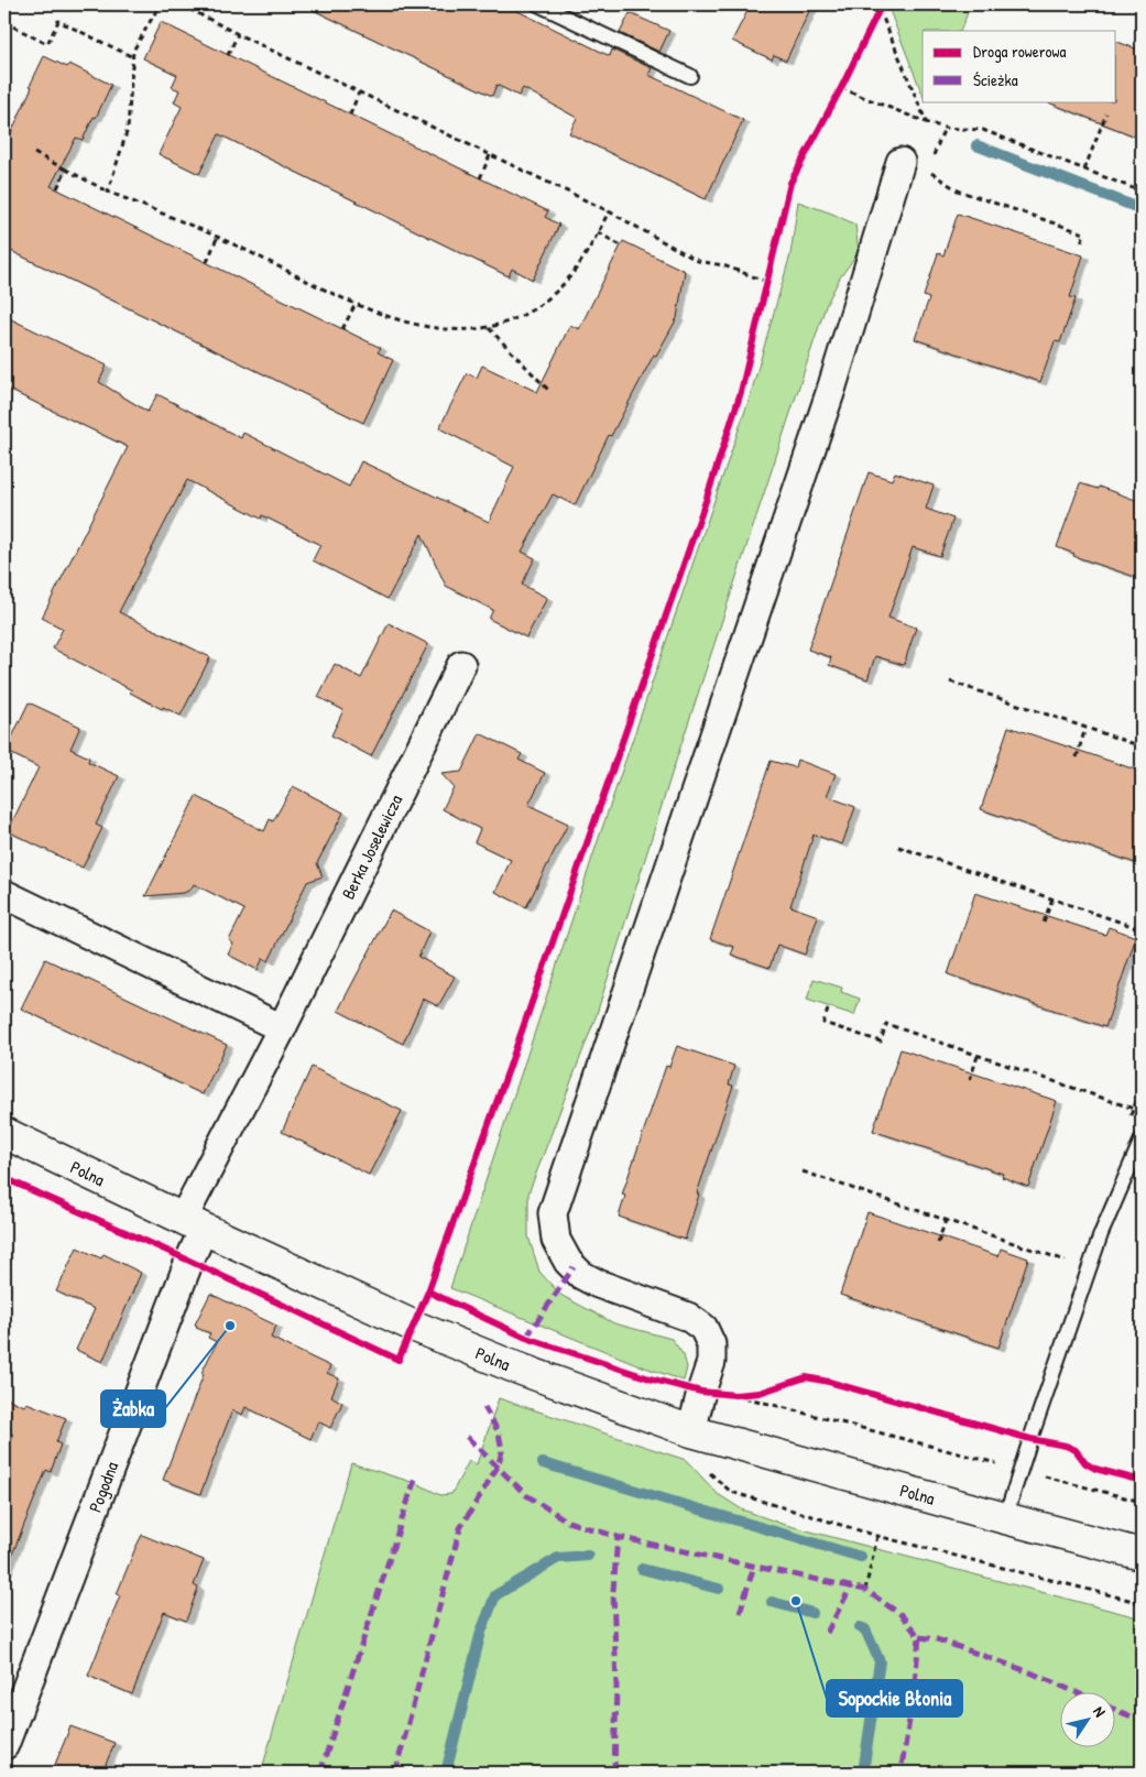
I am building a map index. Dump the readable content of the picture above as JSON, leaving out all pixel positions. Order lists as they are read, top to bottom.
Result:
{
  "streets": {
    "street": ["Berka Joselewicza", "Polna", "Pogodna"]
  },
  "crossings": [
    ["Berka Joselewicza", "Polna"],
    ["Berka Joselewicza", "Pogodna"],
    ["Polna", "Pogodna"]
  ],
  "places": ["Żabka", "Sopockie Błonia"],
  "legend": ["Droga rowerowa", "Ścieżka"],
  "north": "top right"
}
